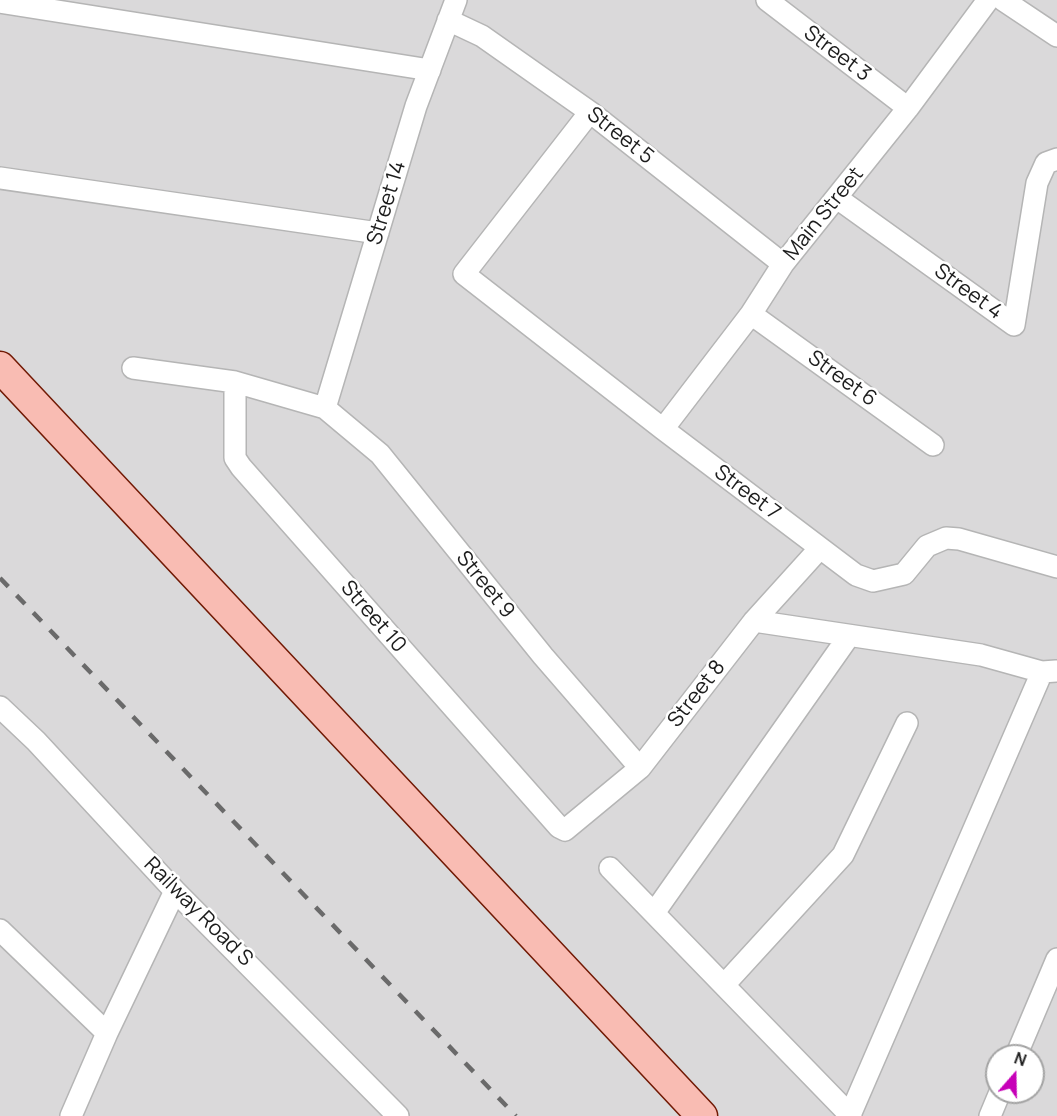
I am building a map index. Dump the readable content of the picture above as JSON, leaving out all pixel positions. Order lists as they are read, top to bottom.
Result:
{
  "streets": {
    "street": [
      "Street 3",
      "Street 5",
      "Street 14",
      "Main Street",
      "Street 4",
      "Street 6",
      "Street 7",
      "Street 9",
      "Street 10",
      "Street 8",
      "Railway Road S"
    ]
  },
  "crossings": [
    ["Street 3", "Main Street"],
    ["Street 5", "Street 14"],
    ["Street 5", "Main Street"],
    ["Street 5", "Street 7"],
    ["Street 14", "Street 9"],
    ["Main Street", "Street 4"],
    ["Main Street", "Street 6"],
    ["Main Street", "Street 7"],
    ["Street 7", "Street 8"],
    ["Street 9", "Street 8"],
    ["Street 10", "Street 8"]
  ],
  "north": "top"
}
